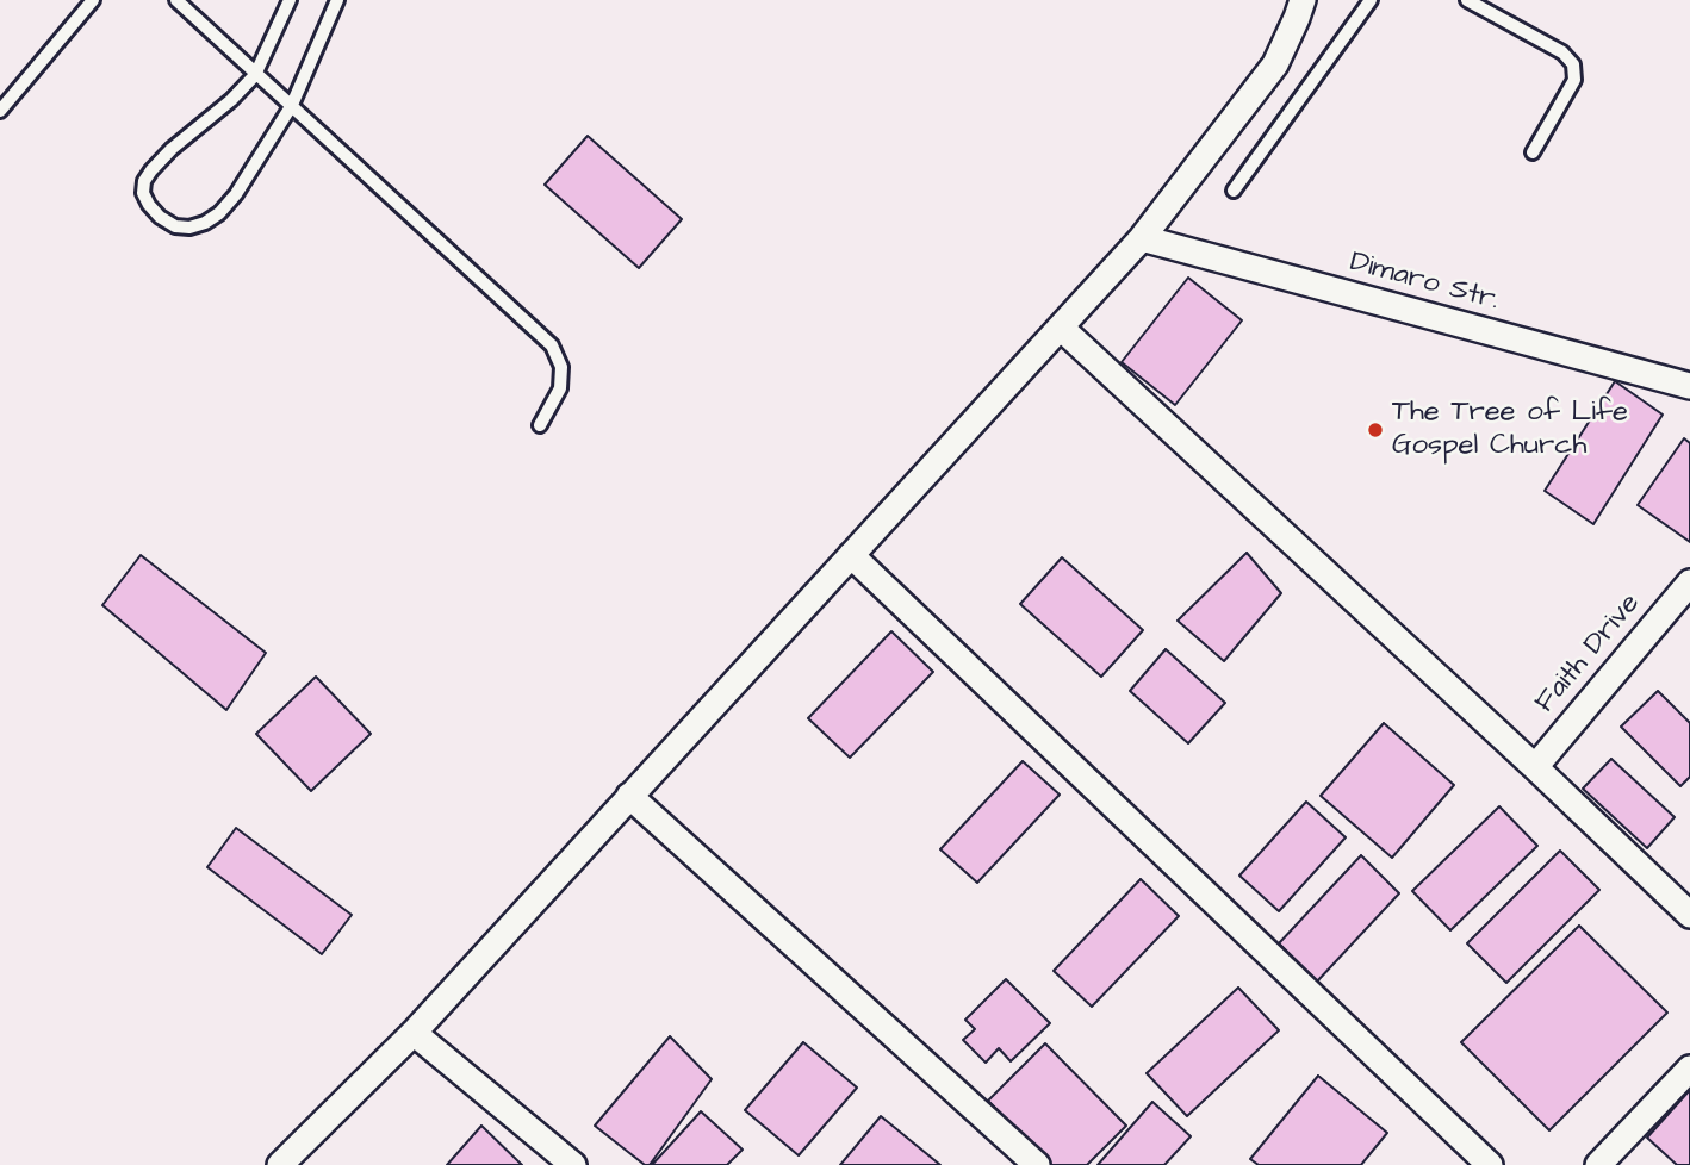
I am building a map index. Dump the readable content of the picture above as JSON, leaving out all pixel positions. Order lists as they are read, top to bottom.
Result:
{
  "streets": {
    "street": ["Dimaro Str.", "Faith Drive"]
  },
  "places": ["The Tree of Life Gospel Church"]
}
